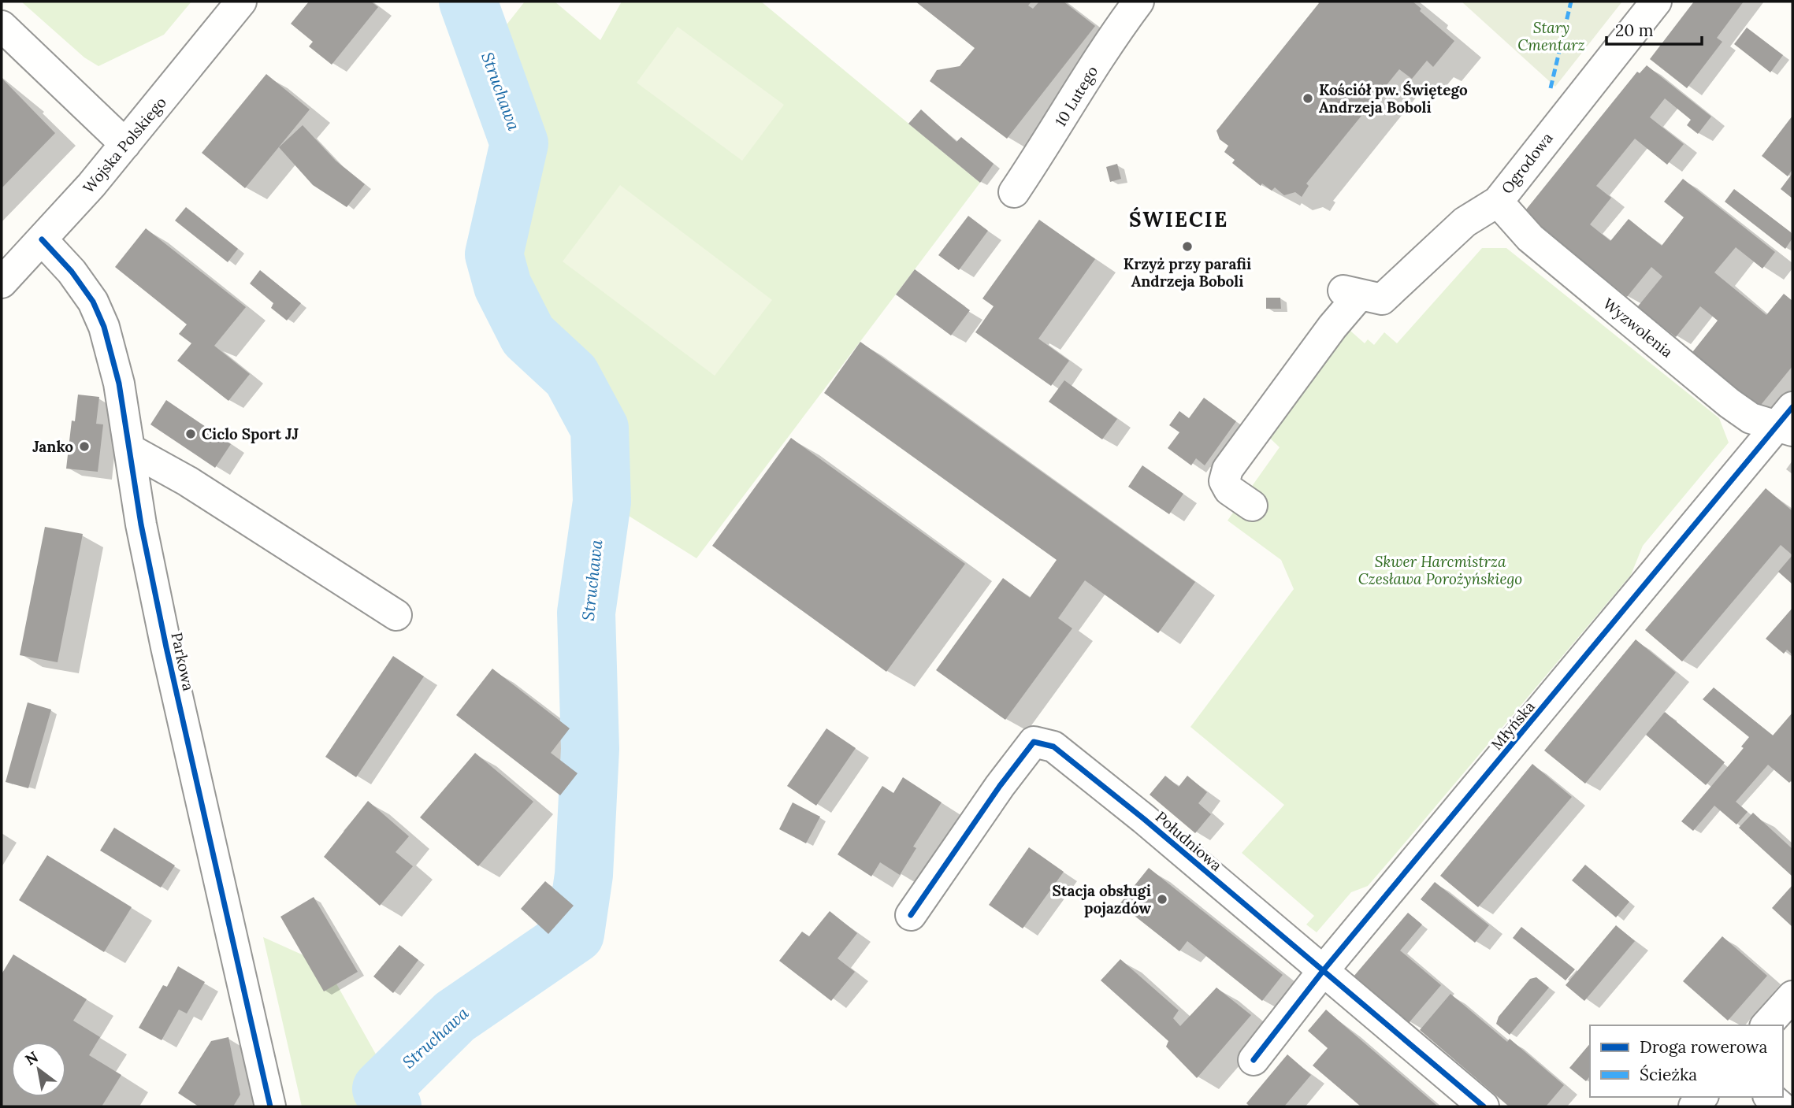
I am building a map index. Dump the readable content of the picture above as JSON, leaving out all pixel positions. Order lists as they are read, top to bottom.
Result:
{
  "streets": {
    "street": [
      "10 Lutego",
      "Wojska Polskiego",
      "Ogrodowa",
      "Wyzwolenia",
      "Parkowa",
      "Młyńska",
      "Południowa"
    ]
  },
  "crossings": [
    ["Wojska Polskiego", "Parkowa"],
    ["Ogrodowa", "Wyzwolenia"],
    ["Wyzwolenia", "Młyńska"],
    ["Młyńska", "Południowa"]
  ],
  "districts": ["ŚWIECIE"],
  "water": ["Struchawa"],
  "parks": ["Stary Cmentarz", "Skwer Harcmistrza Czesława Porożyńskiego"],
  "places": [
    "Kościół pw. Świętego Andrzeja Boboli",
    "Krzyż przy parafii Andrzeja Boboli",
    "Ciclo Sport JJ",
    "Janko",
    "Stacja obsługi pojazdów"
  ],
  "legend": ["Droga rowerowa", "Ścieżka"],
  "scale_bar": "20 m",
  "north": "top left"
}
